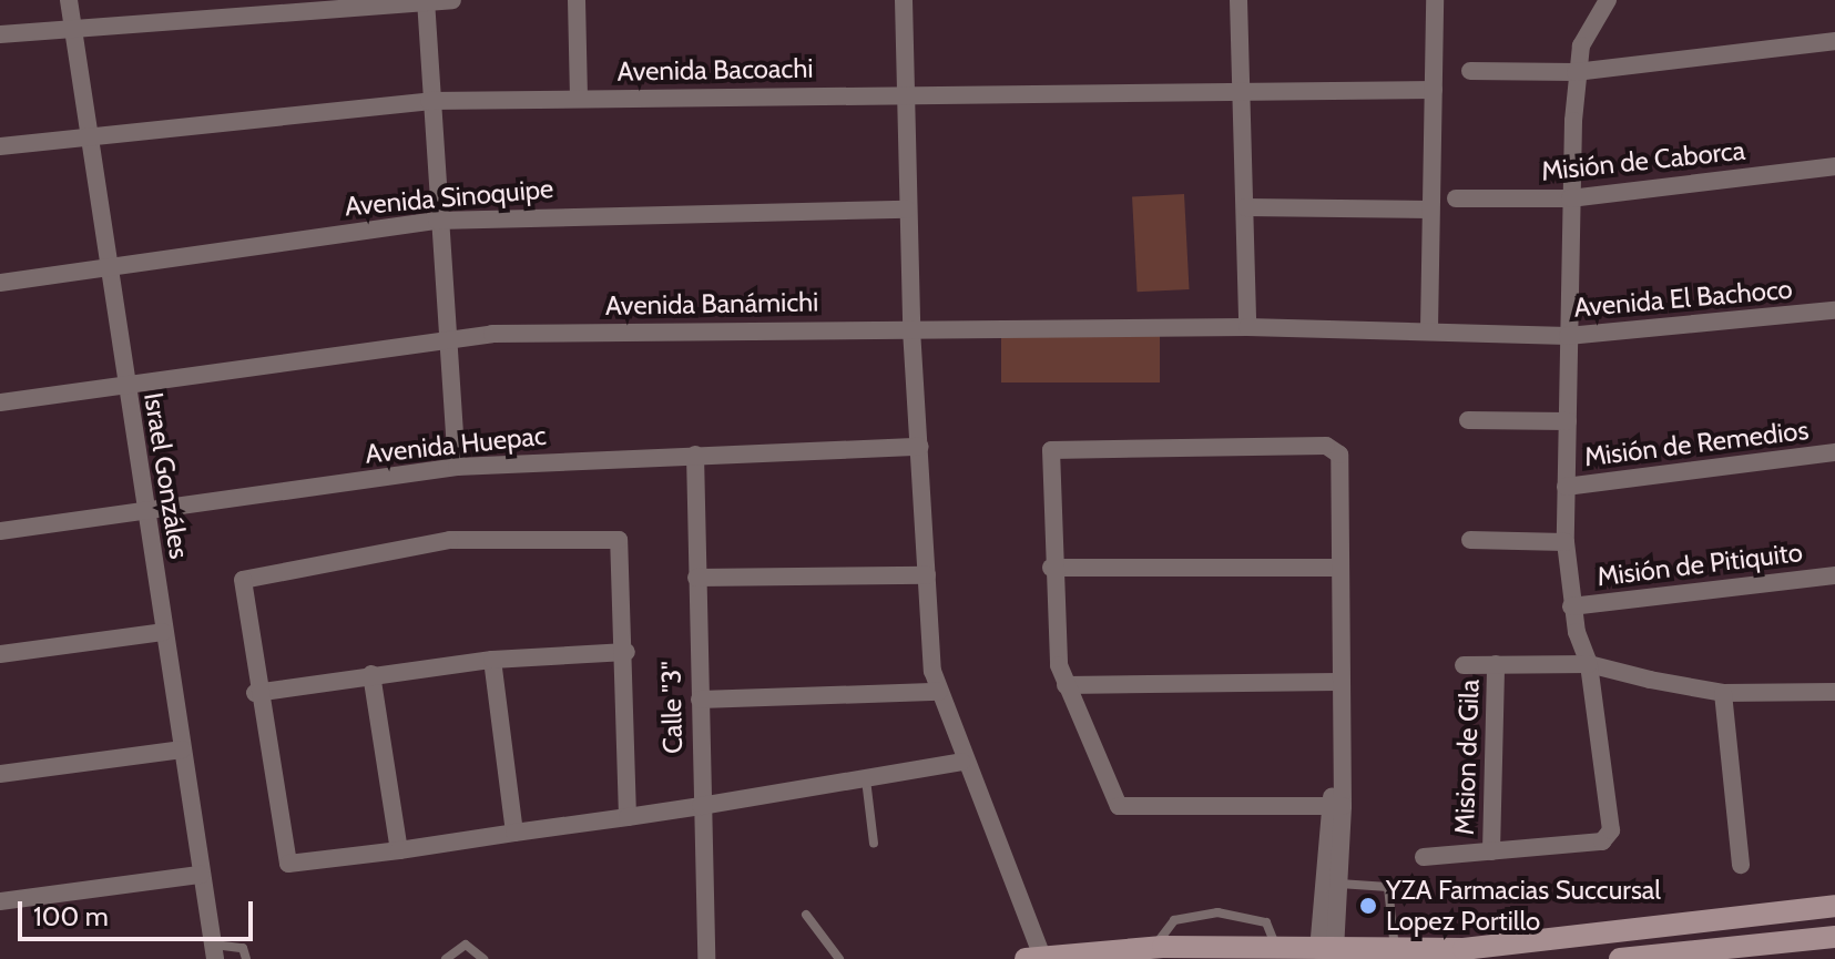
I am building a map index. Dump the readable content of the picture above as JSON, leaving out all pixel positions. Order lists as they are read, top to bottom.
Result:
{
  "streets": {
    "street": [
      "Avenida Bacoachi",
      "Misión de Caborca",
      "Avenida Sinoquipe",
      "Avenida El Bachoco",
      "Avenida Banámichi",
      "Misión de Remedios",
      "Avenida Huepac",
      "Israel Gonzáles",
      "Misión de Pitiquito",
      "Calle \"3\"",
      "Mision de Gila"
    ]
  },
  "crossings": [
    ["Avenida Bacoachi", "Israel Gonzáles"],
    ["Avenida Sinoquipe", "Israel Gonzáles"],
    ["Avenida El Bachoco", "Avenida Banámichi"],
    ["Avenida Banámichi", "Israel Gonzáles"],
    ["Avenida Huepac", "Israel Gonzáles"],
    ["Avenida Huepac", "Calle \"3\""]
  ],
  "places": ["YZA Farmacias Succursal Lopez Portillo"],
  "scale_bar": "100 m"
}
